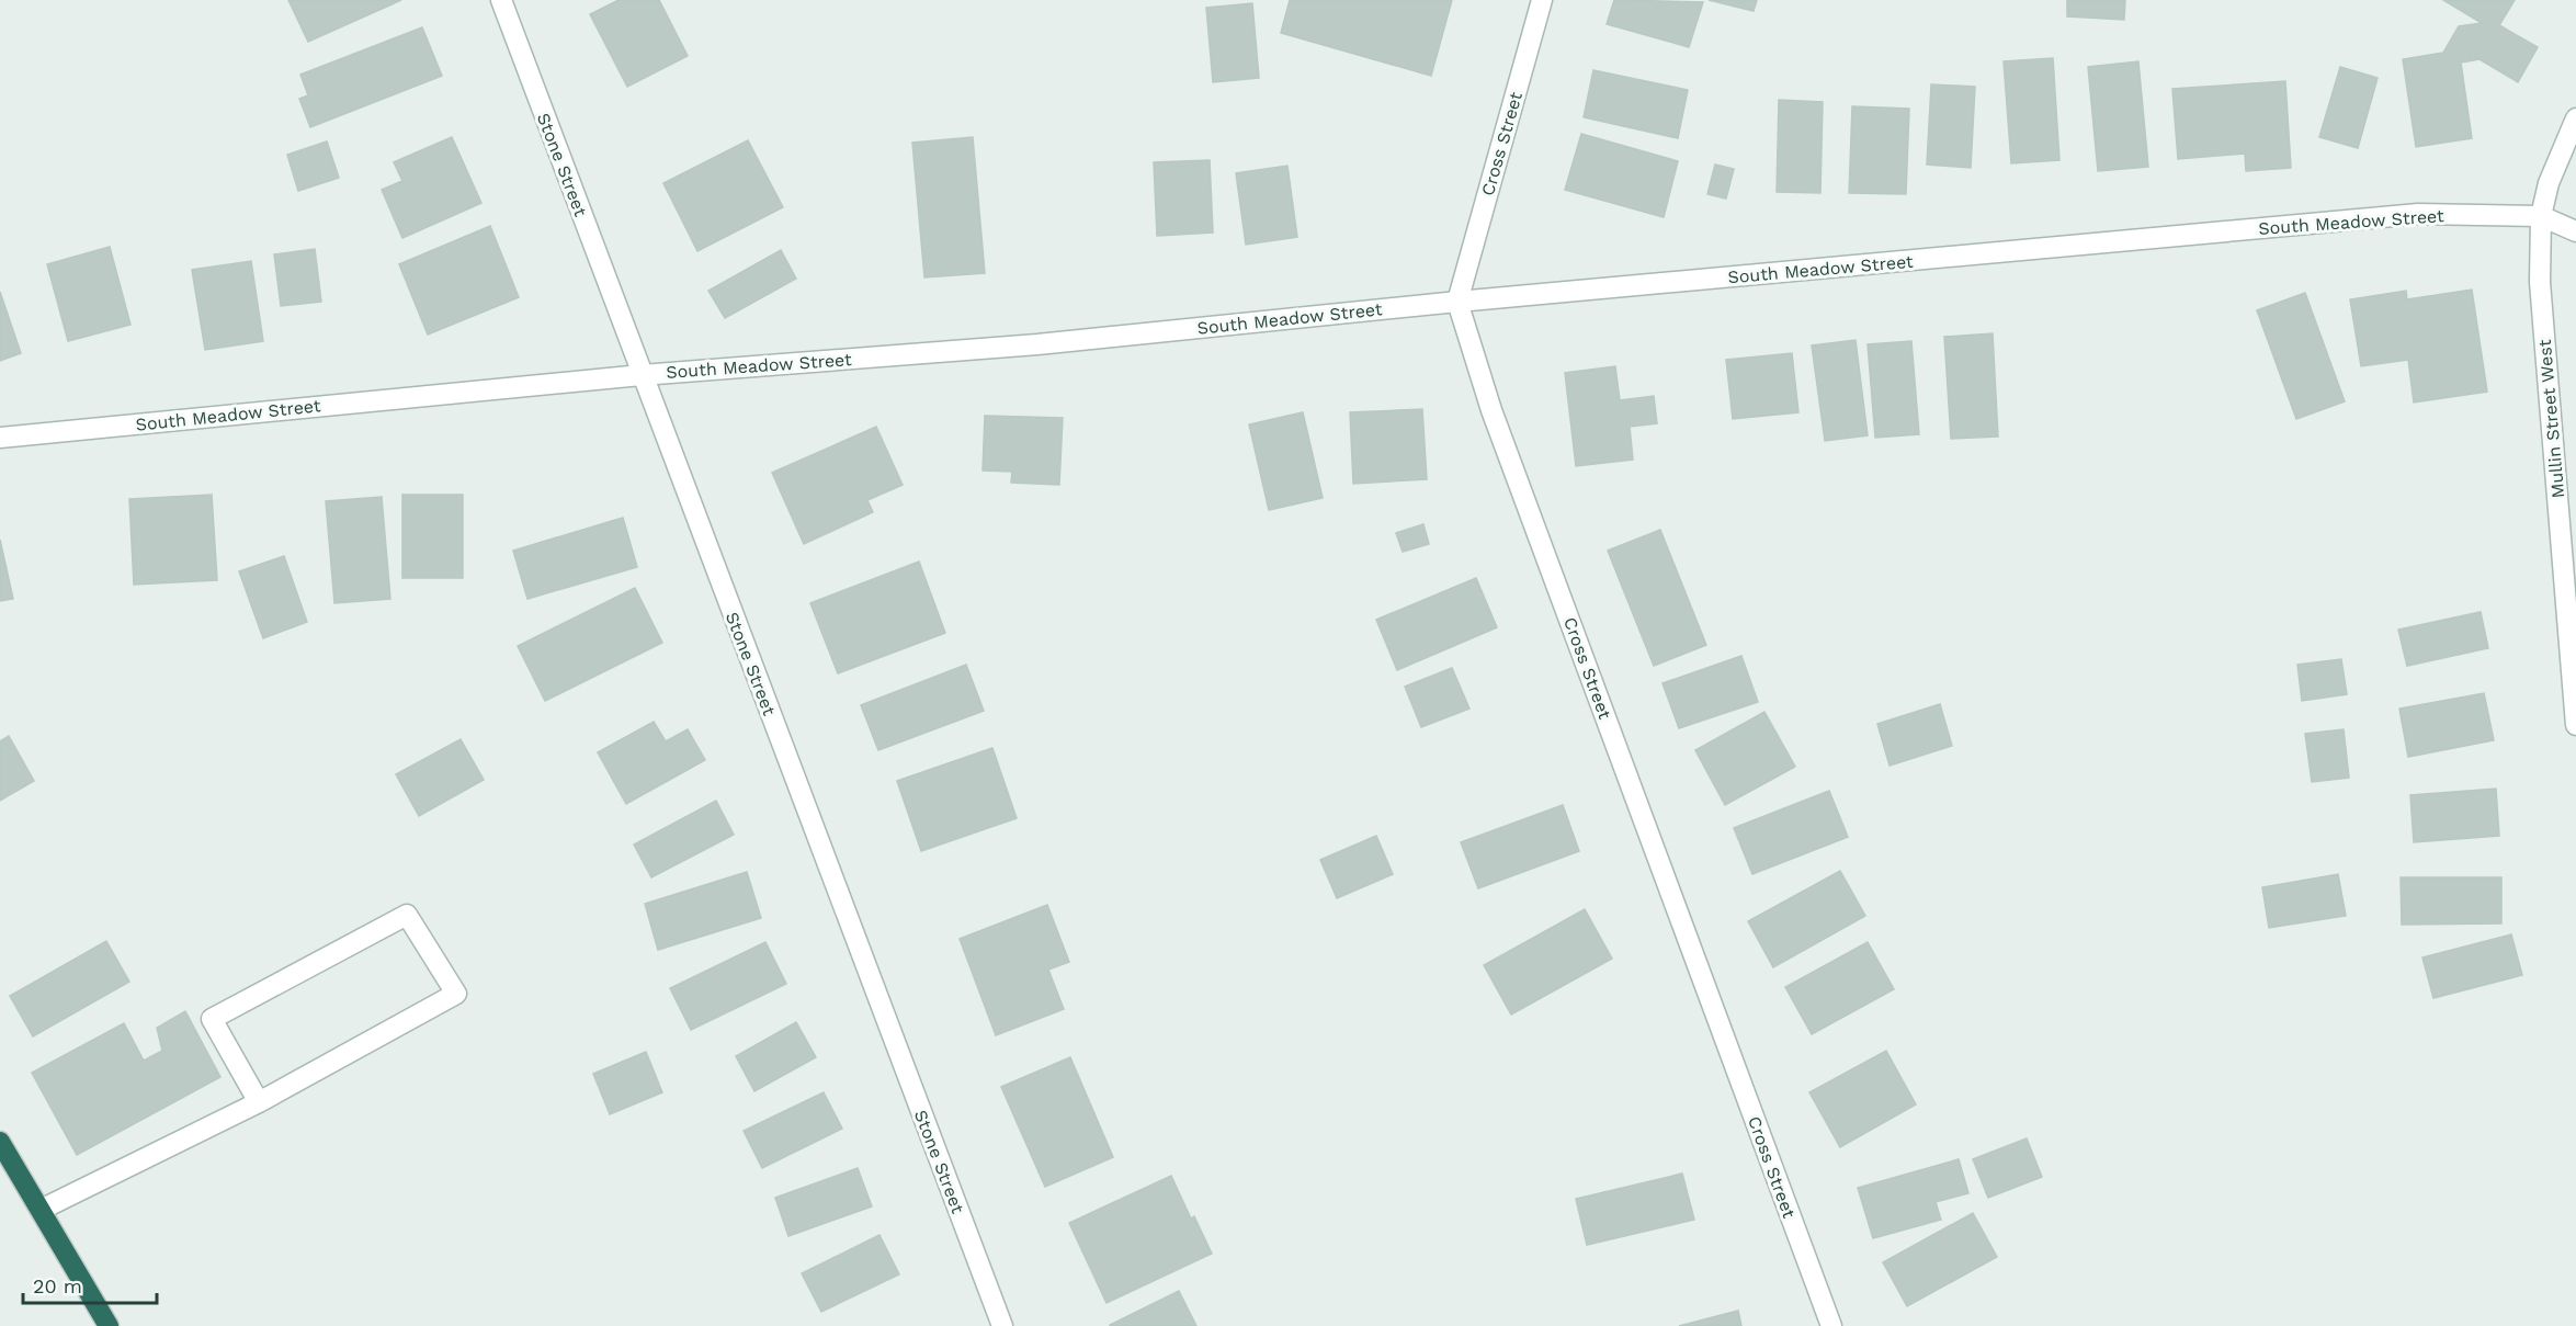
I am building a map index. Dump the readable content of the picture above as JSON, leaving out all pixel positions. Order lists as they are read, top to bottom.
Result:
{
  "streets": {
    "street": [
      "Cross Street",
      "Stone Street",
      "South Meadow Street",
      "Mullin Street West"
    ]
  },
  "crossings": [
    ["Cross Street", "South Meadow Street"],
    ["Stone Street", "South Meadow Street"],
    ["South Meadow Street", "Mullin Street West"]
  ],
  "scale_bar": "20 m"
}
